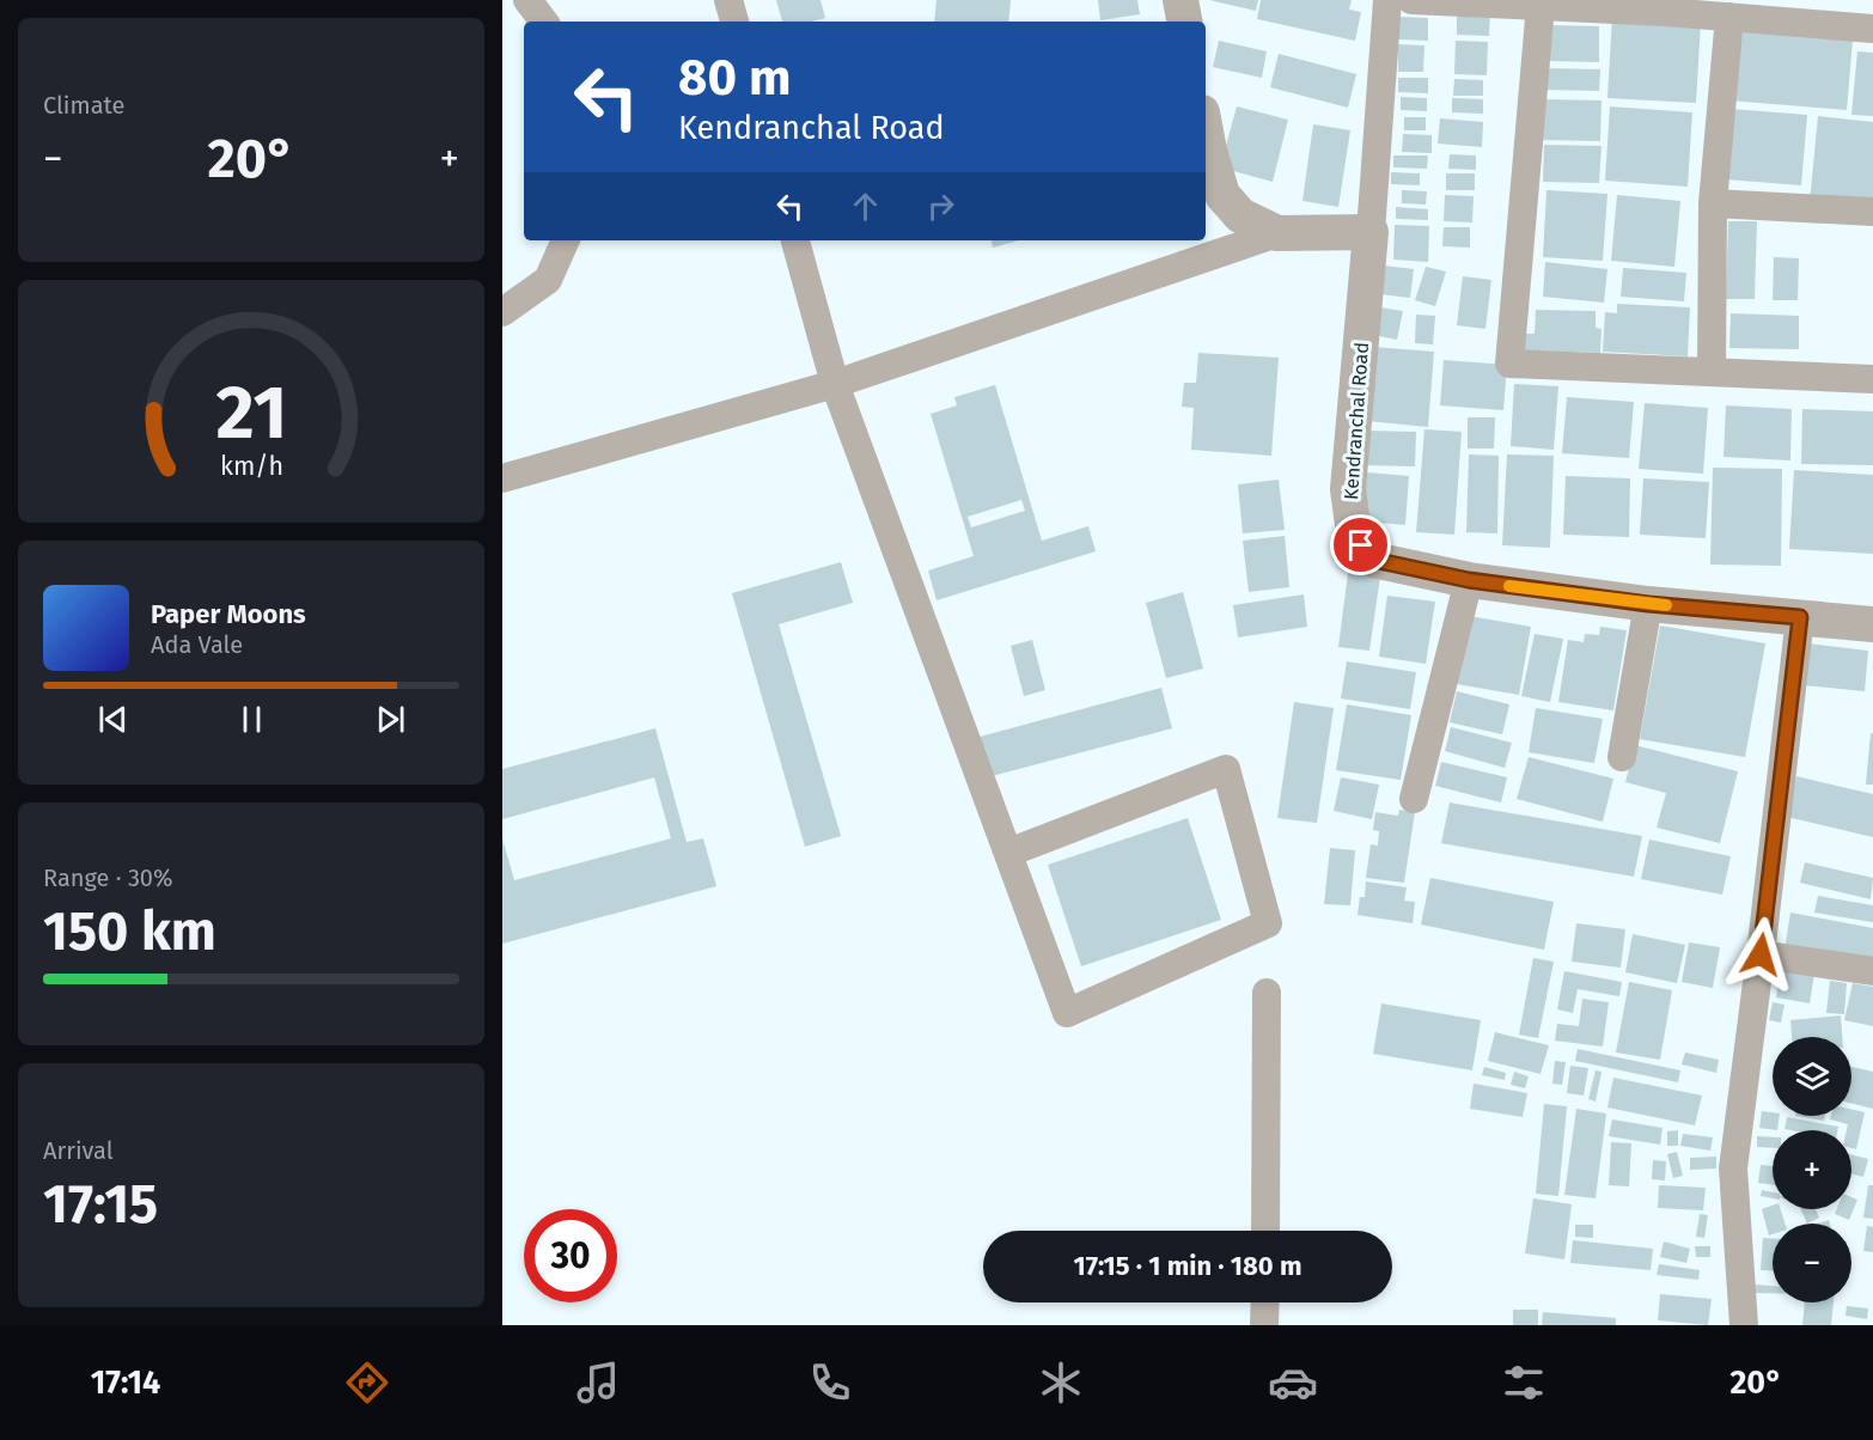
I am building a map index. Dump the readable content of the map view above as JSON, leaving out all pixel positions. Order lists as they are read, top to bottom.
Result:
{
  "streets": {
    "street": ["Kendranchal Road"]
  },
  "page": {
    "tile": [
      "Climate",
      ["Range · 30%", "150 km"],
      ["Arrival", "17:15"]
    ],
    "turn": ["80 m", "Kendranchal Road"],
    "heat": ["−", "20°", "+"],
    "song": ["Paper Moons", "Ada Vale"],
    "map_buttons": ["+", "−"],
    "limit": "30",
    "trip": "17:15 · 1 min · 180 m",
    "tabs": ["17:14", "20°"],
    "gauge": ["21", "km/h"]
  }
}
